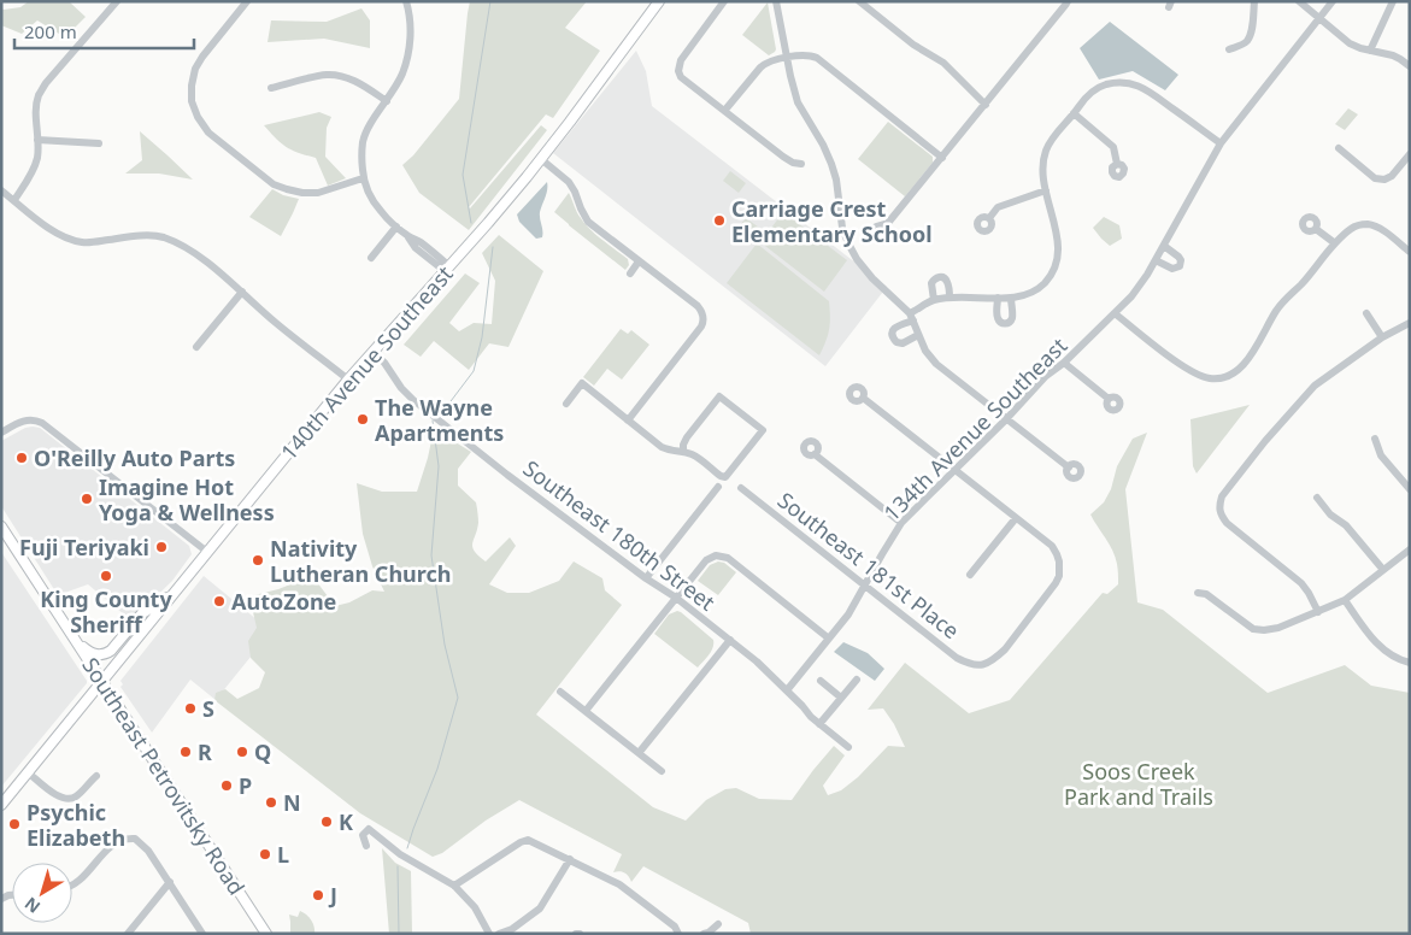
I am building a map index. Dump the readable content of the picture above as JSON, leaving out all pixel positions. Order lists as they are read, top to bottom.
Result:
{
  "streets": {
    "main road": ["140th Avenue Southeast", "Southeast Petrovitsky Road"],
    "street": ["134th Avenue Southeast", "Southeast 180th Street", "Southeast 181st Place"]
  },
  "crossings": [
    ["140th Avenue Southeast", "Southeast 180th Street"],
    ["140th Avenue Southeast", "Southeast Petrovitsky Road"],
    ["134th Avenue Southeast", "Southeast 180th Street"],
    ["134th Avenue Southeast", "Southeast 181st Place"]
  ],
  "parks": ["Soos Creek Park and Trails"],
  "places": [
    "Carriage Crest Elementary School",
    "The Wayne Apartments",
    "O'Reilly Auto Parts",
    "Imagine Hot Yoga & Wellness",
    "Fuji Teriyaki",
    "Nativity Lutheran Church",
    "King County Sheriff",
    "AutoZone",
    "S",
    "R",
    "Q",
    "P",
    "N",
    "K",
    "Psychic Elizabeth",
    "L",
    "J"
  ],
  "scale_bar": "200 m",
  "north": "bottom left"
}
